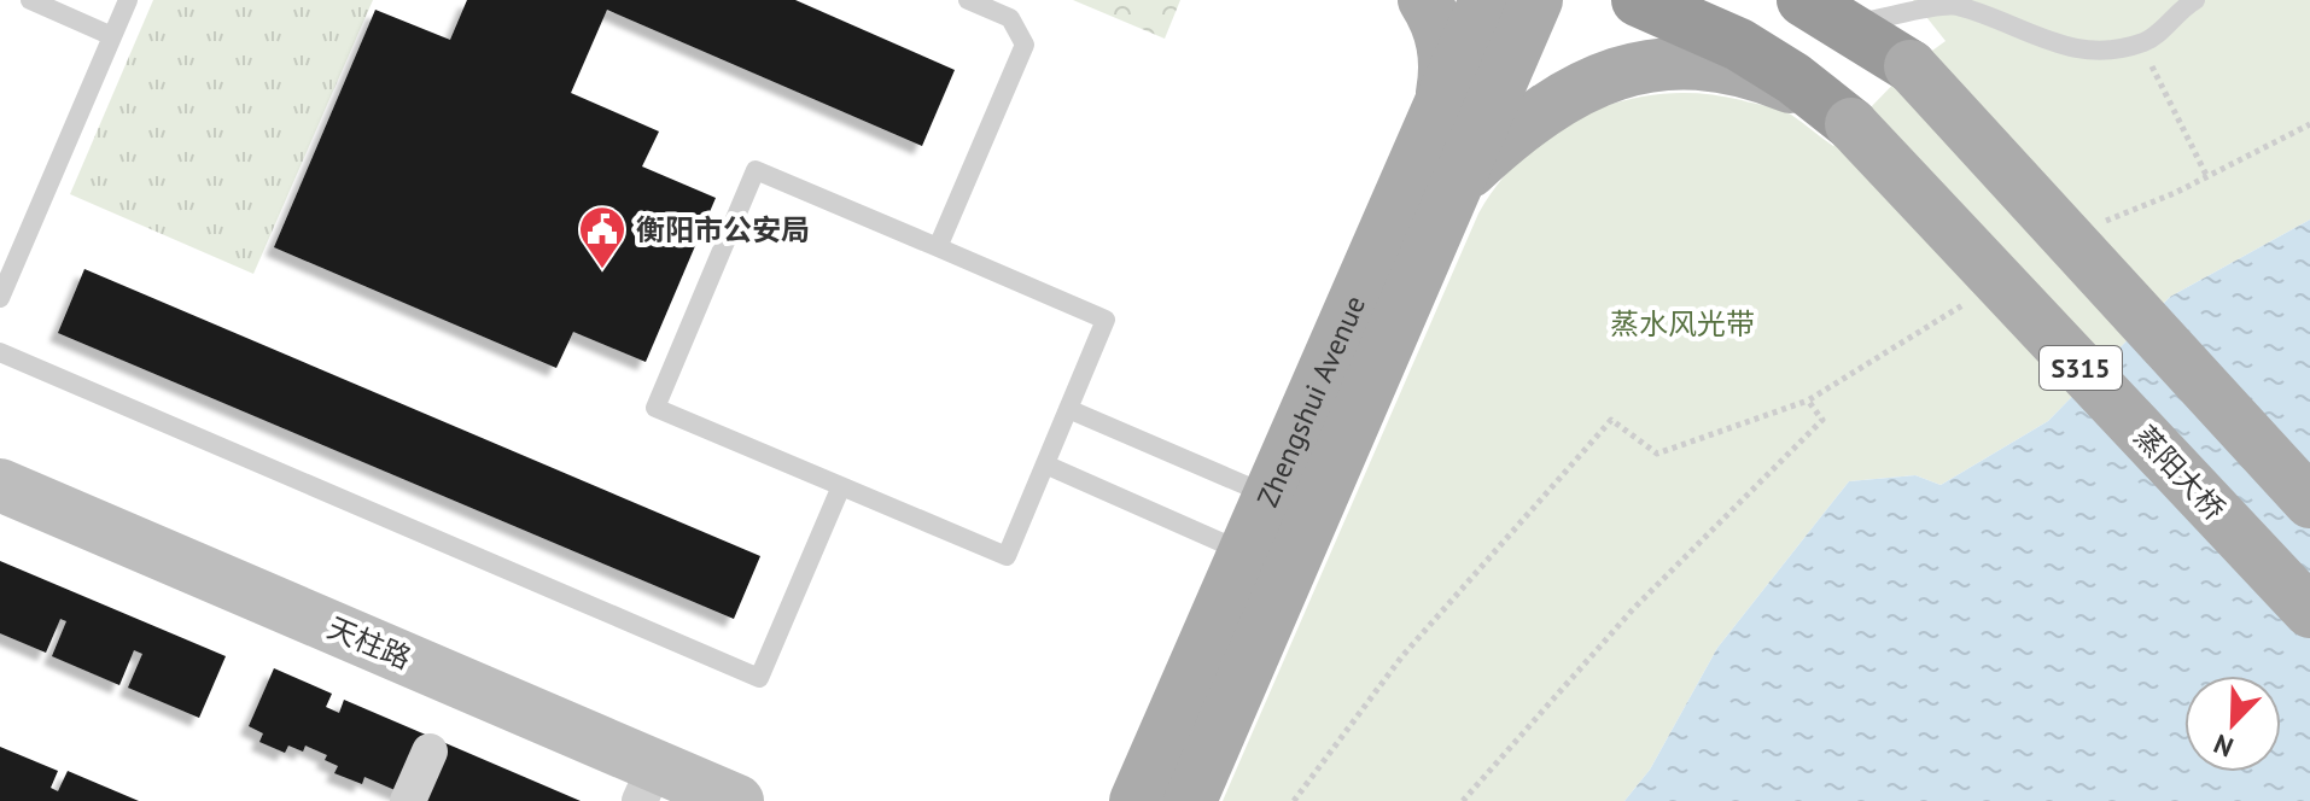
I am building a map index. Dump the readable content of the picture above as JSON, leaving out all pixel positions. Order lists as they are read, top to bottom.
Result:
{
  "streets": {
    "main road": ["S315", "Zhengshui Avenue", "蒸阳大桥"],
    "street": ["天柱路"]
  },
  "crossings": [
    ["Zhengshui Avenue", "蒸阳大桥"]
  ],
  "parks": ["蒸水风光带"],
  "places": {
    "public building": ["衡阳市公安局"]
  },
  "north": "bottom left"
}
